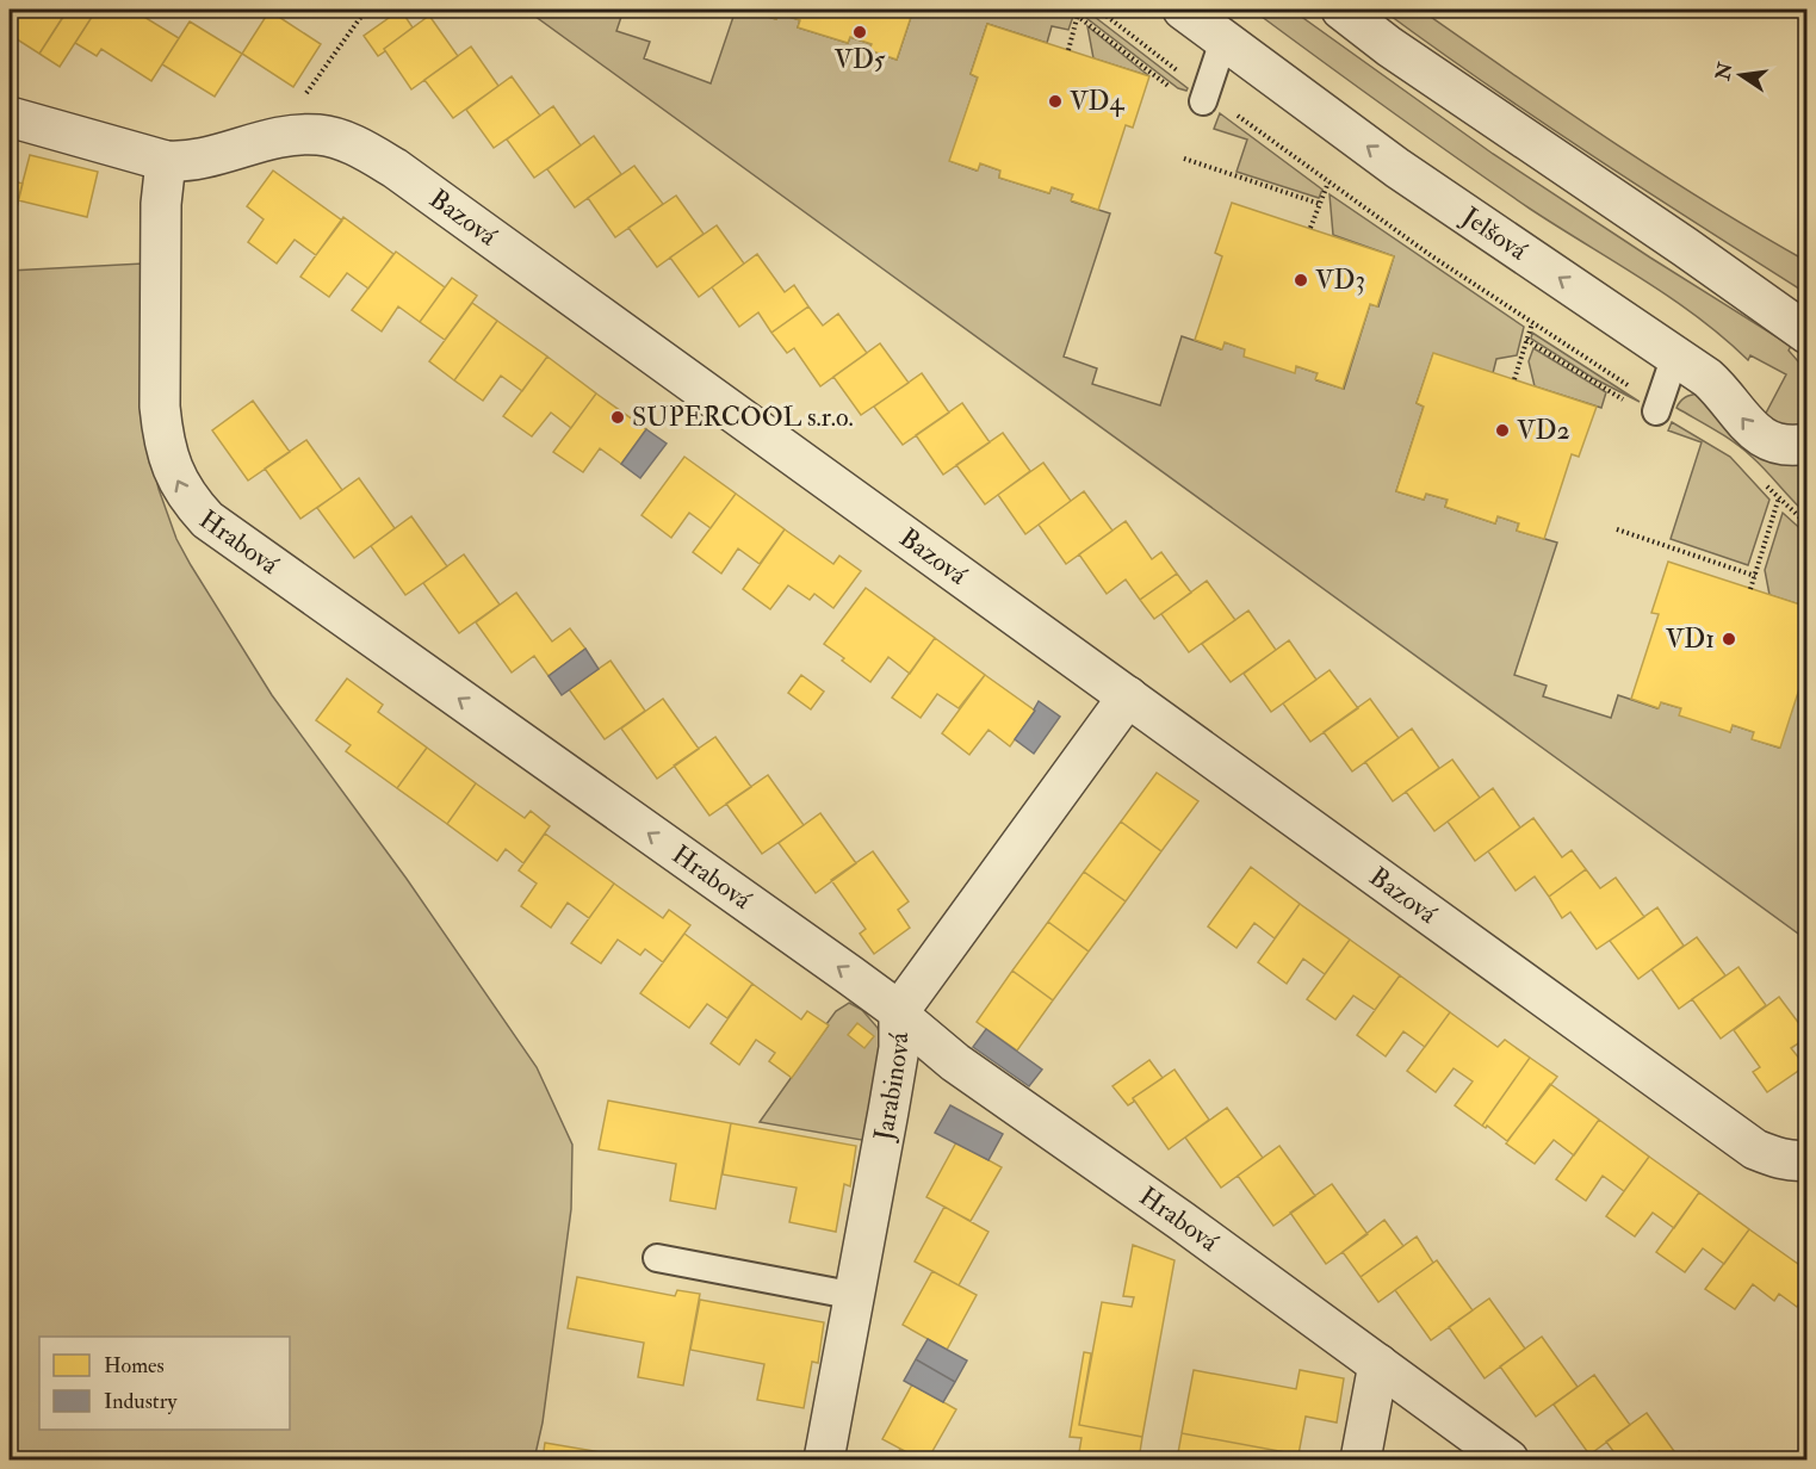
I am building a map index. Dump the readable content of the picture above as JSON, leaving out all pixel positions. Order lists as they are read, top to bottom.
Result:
{
  "streets": {
    "street": [
      "Bazová",
      "Jelšová",
      "Hrabová",
      "Jarabinová"
    ]
  },
  "crossings": [
    ["Bazová", "Hrabová"],
    ["Bazová", "Jarabinová"],
    ["Hrabová", "Jarabinová"]
  ],
  "one_way": ["Hrabová"],
  "places": [
    "VD5",
    "VD4",
    "VD3",
    "SUPERCOOL s.r.o.",
    "VD2",
    "VD1"
  ],
  "legend": ["Homes", "Industry"],
  "north": "left"
}
